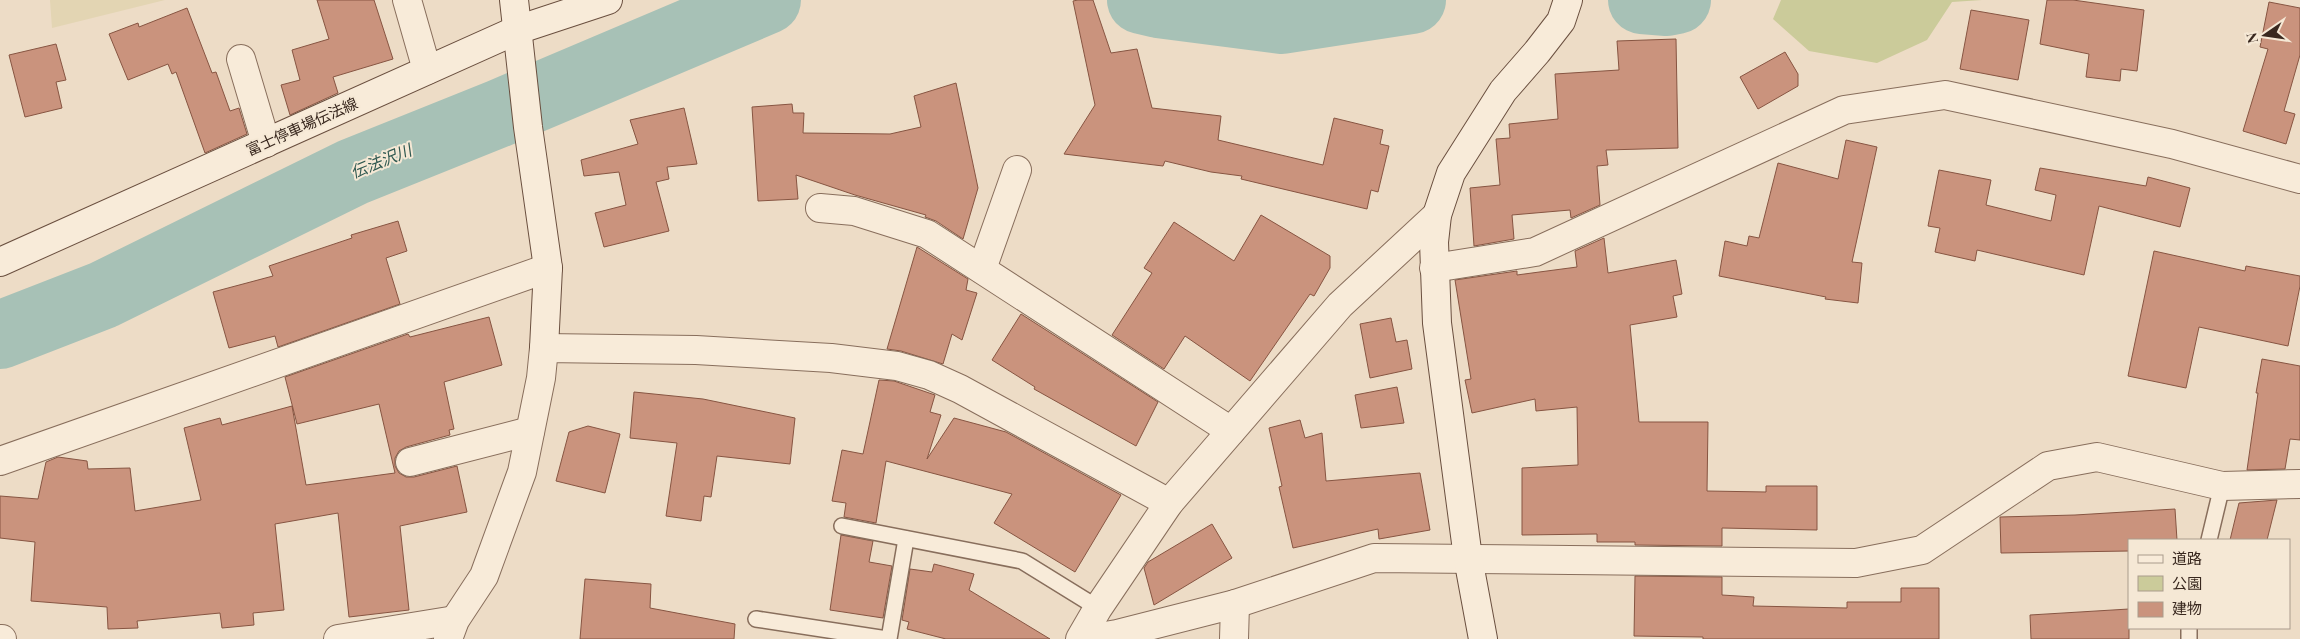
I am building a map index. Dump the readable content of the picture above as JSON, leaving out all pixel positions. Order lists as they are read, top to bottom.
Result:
{
  "streets": {
    "street": ["富士停車場伝法線"]
  },
  "water": ["伝法沢川"],
  "legend": ["道路", "公園", "建物"],
  "north": "left"
}
